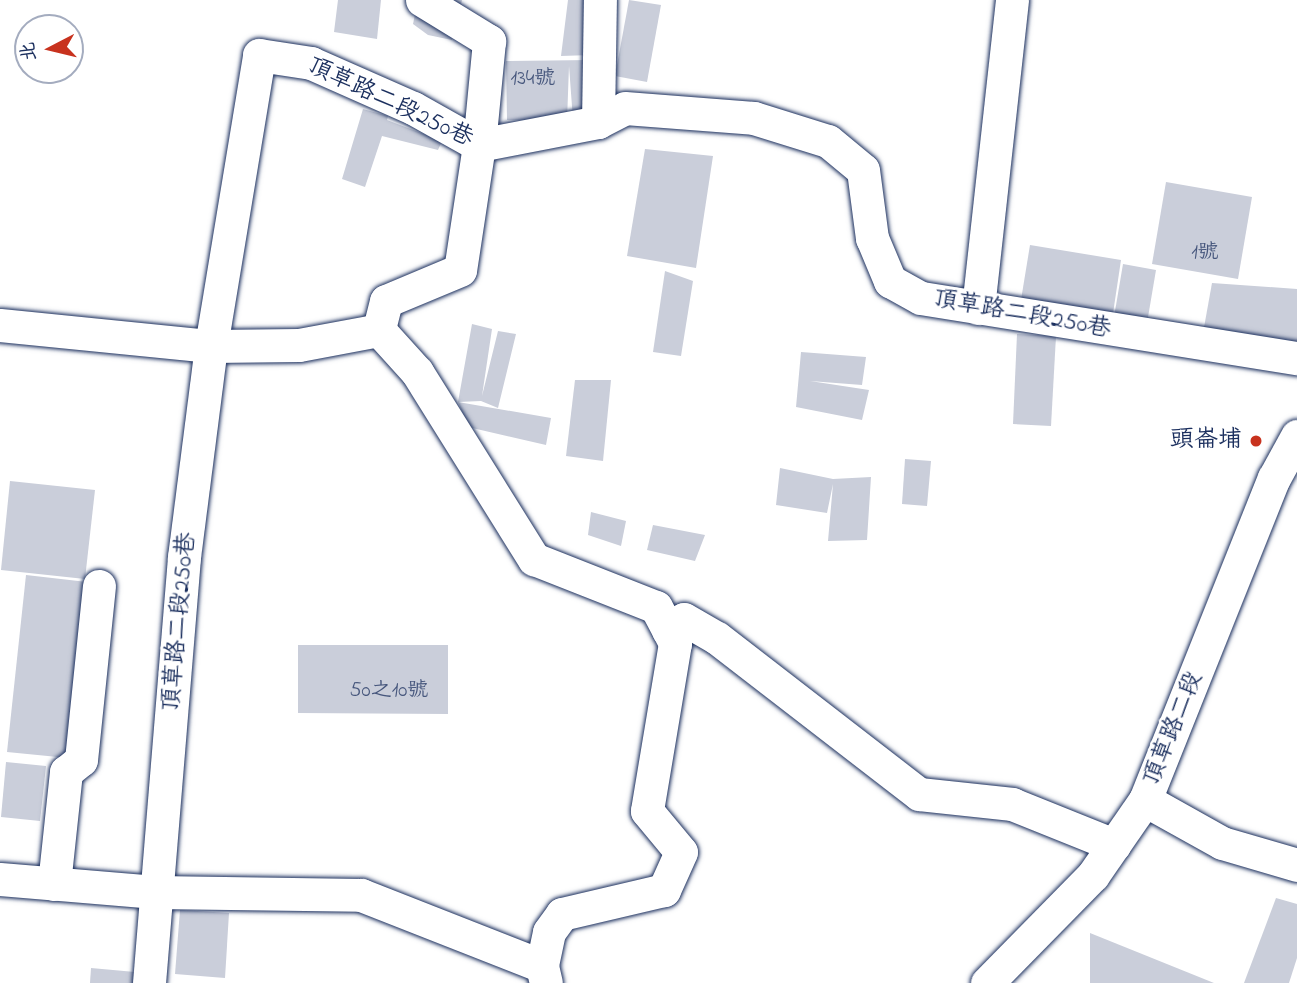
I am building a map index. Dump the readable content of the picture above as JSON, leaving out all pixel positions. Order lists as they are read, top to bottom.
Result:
{
  "streets": {
    "street": ["頂草路二段250巷", "頂草路二段"]
  },
  "places": ["頭崙埔"],
  "house_numbers": ["134號", "1號", "50之10號"],
  "north": "left"
}
